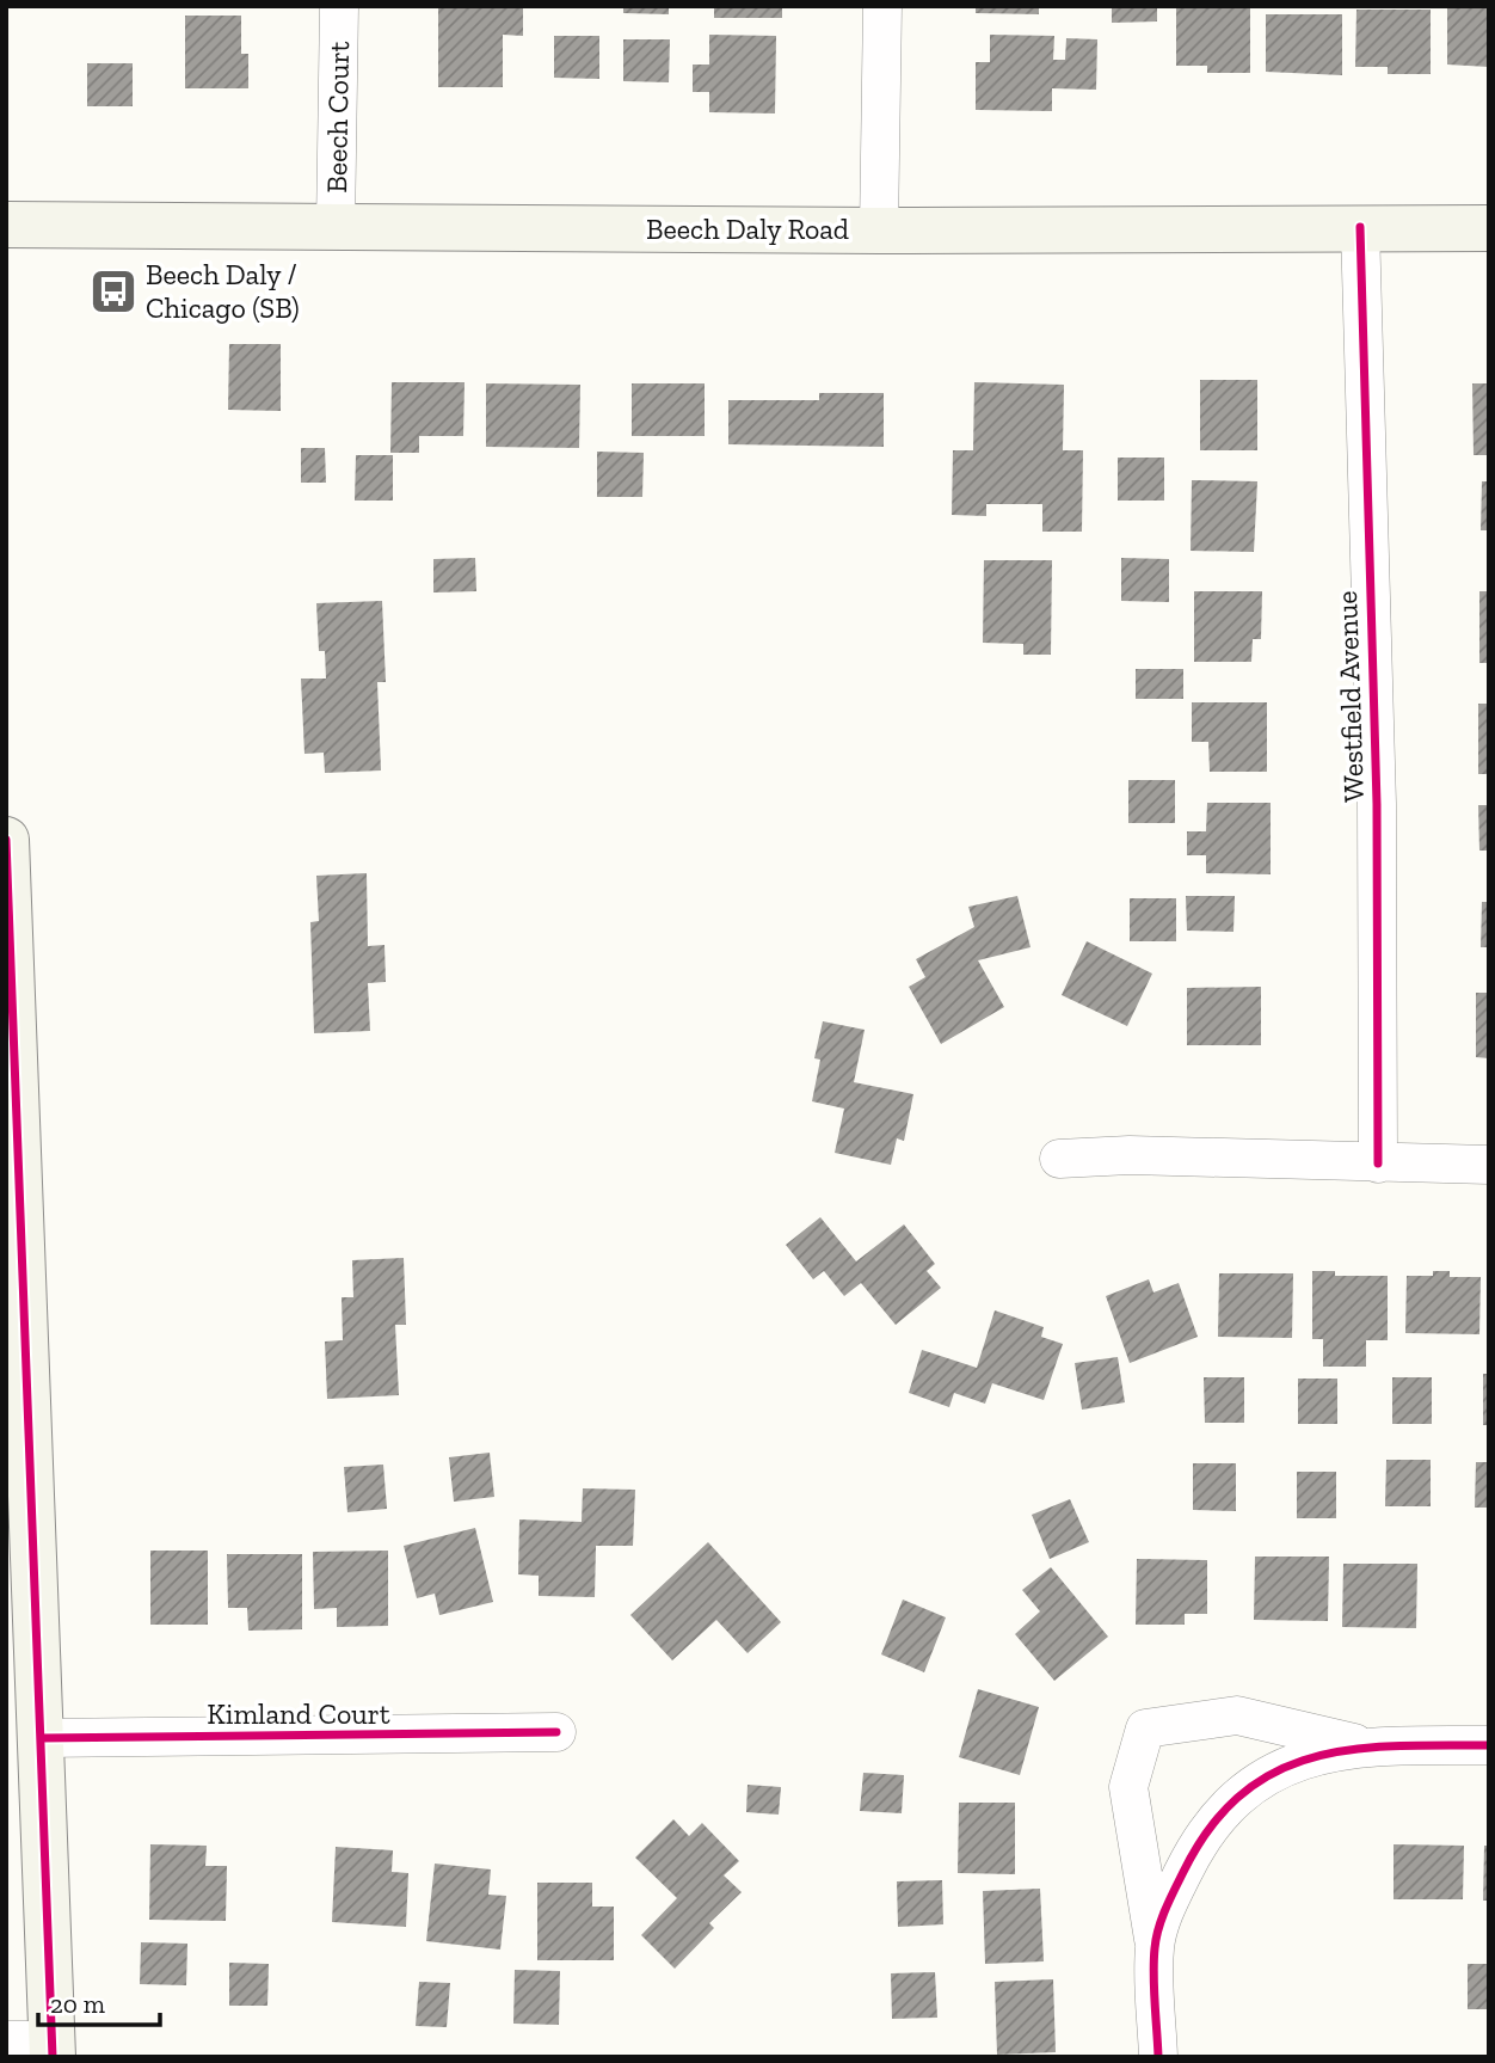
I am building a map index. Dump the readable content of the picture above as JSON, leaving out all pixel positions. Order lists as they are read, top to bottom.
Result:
{
  "streets": {
    "main road": ["Beech Daly Road"],
    "street": ["Beech Court", "Westfield Avenue", "Kimland Court"]
  },
  "crossings": [
    ["Beech Court", "Beech Daly Road"],
    ["Beech Daly Road", "Westfield Avenue"]
  ],
  "places": {
    "bus stop": ["Beech Daly / Chicago (SB)"]
  },
  "scale_bar": "20 m"
}
